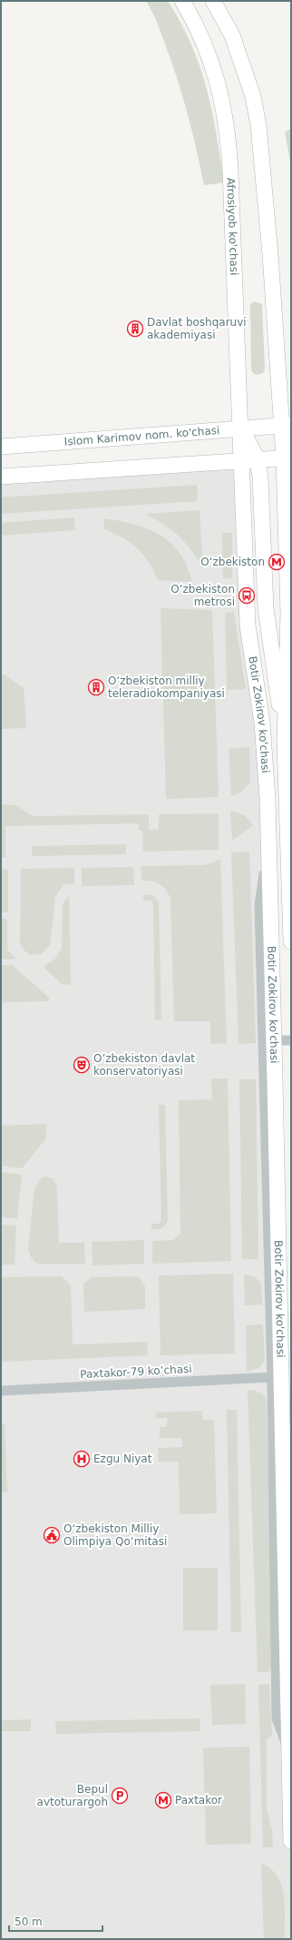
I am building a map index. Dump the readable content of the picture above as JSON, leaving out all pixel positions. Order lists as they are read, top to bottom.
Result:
{
  "streets": {
    "main road": ["Afrosiyob ko'chasi", "Islom Karimov nom. ko'chasi", "Botir Zokirov ko'chasi"],
    "street": ["Paxtakor-79 ko‘chasi"]
  },
  "crossings": [
    ["Afrosiyob ko'chasi", "Islom Karimov nom. ko'chasi"],
    ["Afrosiyob ko'chasi", "Botir Zokirov ko'chasi"]
  ],
  "places": {
    "building": ["Davlat boshqaruvi akademiyasi", "Oʻzbekiston milliy teleradiokompaniyasi"],
    "metro station": ["Oʻzbekiston", "Paxtakor"],
    "bus stop": ["Oʻzbekiston metrosi"],
    "theatre": ["O’zbekiston davlat konservatoriyasi"],
    "hospital": ["Ezgu Niyat"],
    "public building": ["O‘zbekiston Milliy Olimpiya Qo‘mitasi"],
    "parking": ["Bepul avtoturargoh"]
  },
  "scale_bar": "50 m"
}
